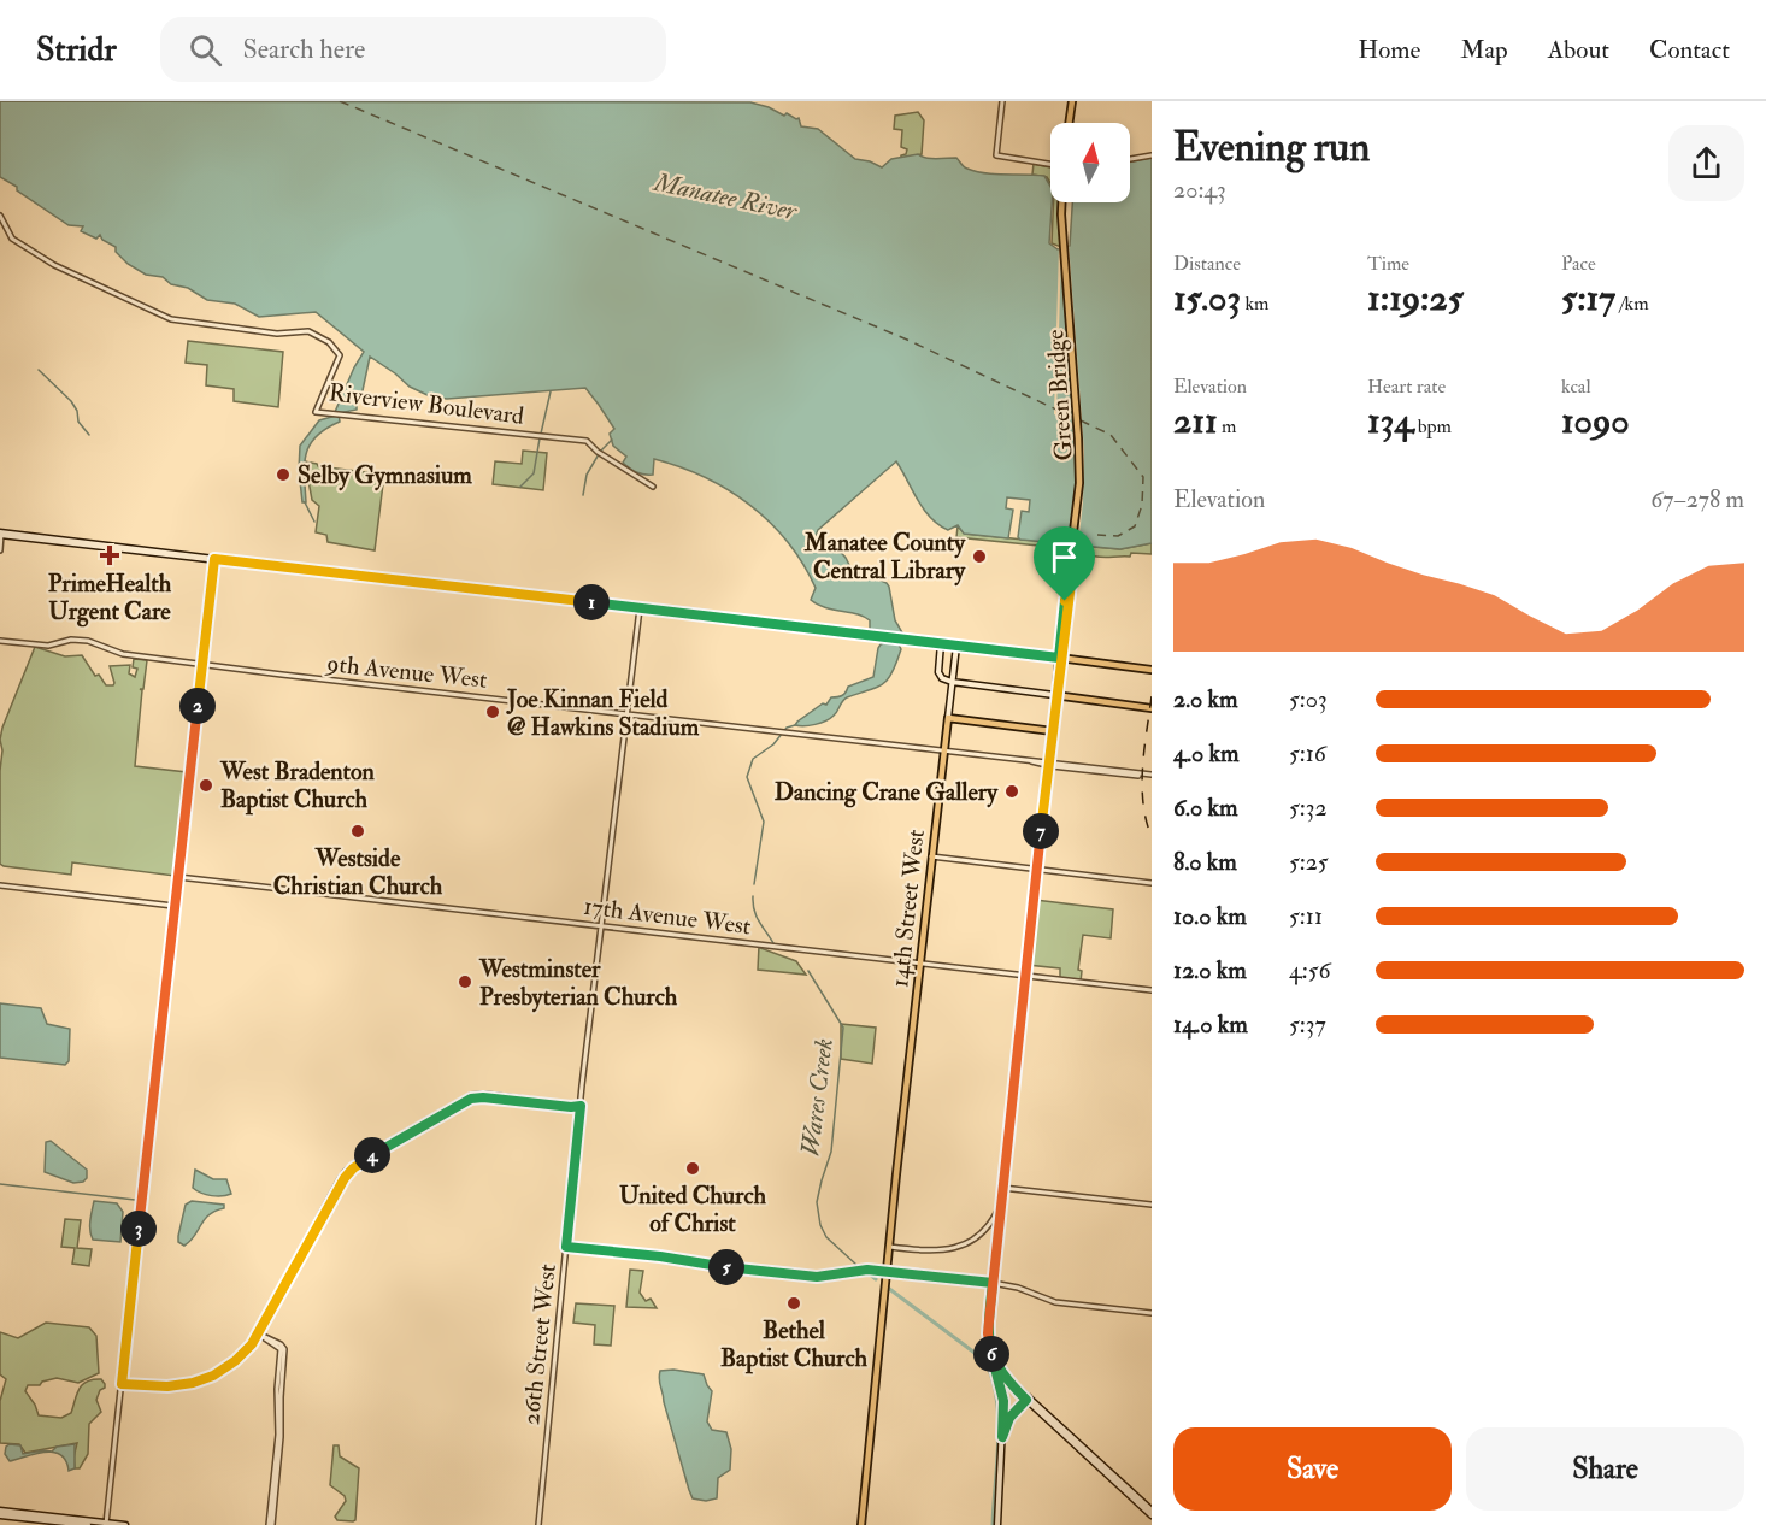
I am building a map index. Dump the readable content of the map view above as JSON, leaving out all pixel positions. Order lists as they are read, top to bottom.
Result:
{
  "streets": {
    "main road": ["Green Bridge", "14th Street West"],
    "street": [
      "Riverview Boulevard",
      "9th Avenue West",
      "17th Avenue West",
      "26th Street West"
    ]
  },
  "crossings": [
    ["9th Avenue West", "14th Street West"],
    ["9th Avenue West", "26th Street West"],
    ["14th Street West", "17th Avenue West"],
    ["17th Avenue West", "26th Street West"]
  ],
  "water": ["Manatee River", "Wares Creek"],
  "places": {
    "other": [
      "Selby Gymnasium",
      "Manatee County Central Library",
      "Joe Kinnan Field @ Hawkins Stadium",
      "West Bradenton Baptist Church",
      "Dancing Crane Gallery",
      "Westside Christian Church",
      "Westminster Presbyterian Church",
      "United Church of Christ",
      "Bethel Baptist Church"
    ],
    "health": ["PrimeHealth Urgent Care"]
  },
  "north": "top",
  "page": {
    "header": "Stridr",
    "search": "Search here",
    "nav": [
      "Home",
      "Map",
      "About",
      "Contact"
    ],
    "heading": ["Evening run", "20:43"],
    "stats": [
      ["Distance", "15.03 km"],
      ["Time", "1:19:25"],
      ["Pace", "5:17 /km"],
      ["Elevation", "211 m"],
      ["Heart rate", "134 bpm"],
      ["kcal", "1090"]
    ],
    "chart": ["Elevation", "67–278 m"],
    "pins": [
      "1",
      "2",
      "7",
      "4",
      "3",
      "5",
      "6"
    ],
    "list": [
      {
        "name": "2.0 km",
        "note": "5:03"
      },
      {
        "name": "4.0 km",
        "note": "5:16"
      },
      {
        "name": "6.0 km",
        "note": "5:32"
      },
      {
        "name": "8.0 km",
        "note": "5:25"
      },
      {
        "name": "10.0 km",
        "note": "5:11"
      },
      {
        "name": "12.0 km",
        "note": "4:56"
      },
      {
        "name": "14.0 km",
        "note": "5:37"
      }
    ],
    "buttons": ["Save", "Share"]
  }
}
